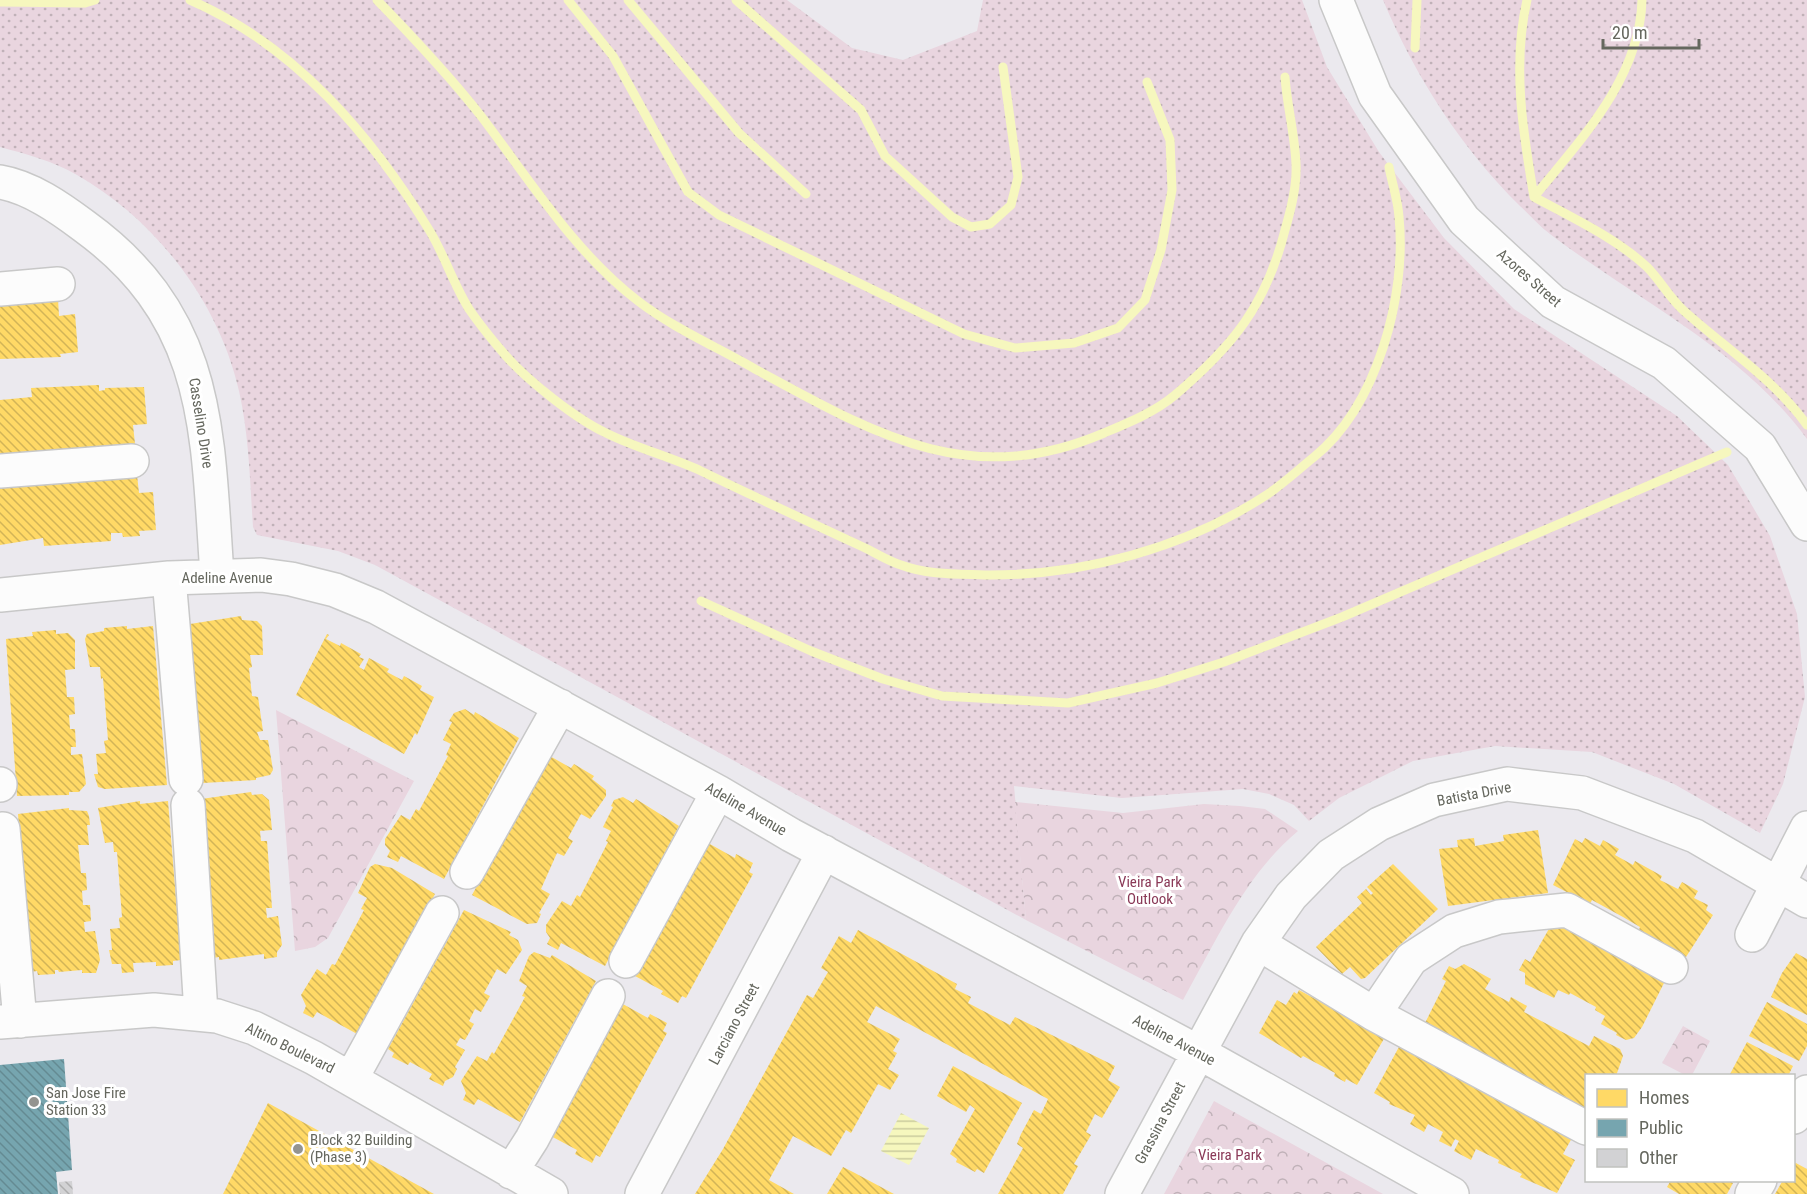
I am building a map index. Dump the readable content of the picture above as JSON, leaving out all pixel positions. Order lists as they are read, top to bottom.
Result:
{
  "streets": {
    "street": [
      "Azores Street",
      "Casselino Drive",
      "Adeline Avenue",
      "Batista Drive",
      "Larciano Street",
      "Altino Boulevard",
      "Grassina Street"
    ]
  },
  "crossings": [
    ["Casselino Drive", "Adeline Avenue"],
    ["Adeline Avenue", "Batista Drive"],
    ["Adeline Avenue", "Larciano Street"],
    ["Adeline Avenue", "Grassina Street"],
    ["Batista Drive", "Grassina Street"]
  ],
  "parks": ["Vieira Park Outlook", "Vieira Park"],
  "places": ["San Jose Fire Station 33", "Block 32 Building (Phase 3)"],
  "legend": ["Homes", "Public", "Other"],
  "scale_bar": "20 m"
}
